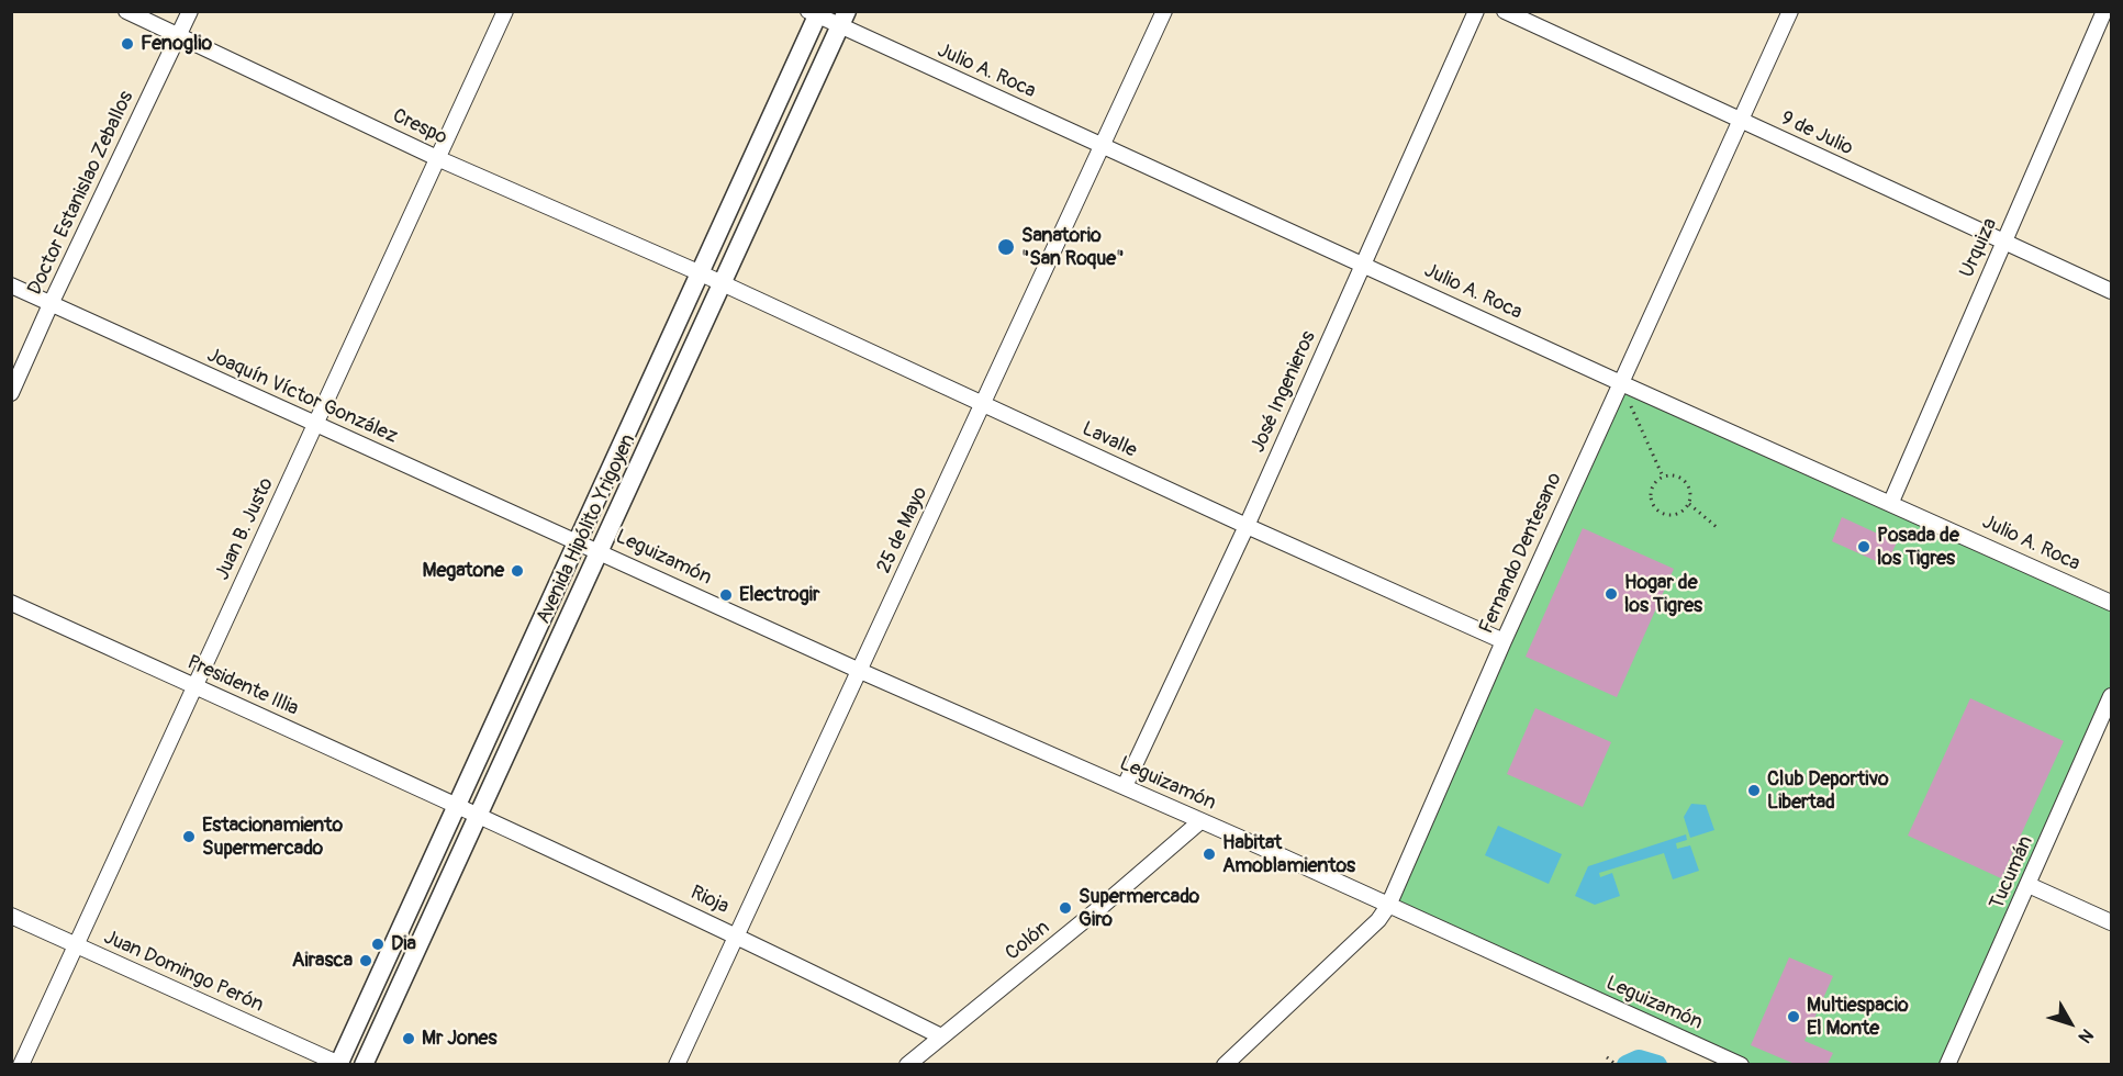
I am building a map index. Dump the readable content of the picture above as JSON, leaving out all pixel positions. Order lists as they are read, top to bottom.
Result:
{
  "streets": {
    "street": [
      "Julio A. Roca",
      "Crespo",
      "9 de Julio",
      "Doctor Estanislao Zeballos",
      "Urquiza",
      "José Ingenieros",
      "Joaquín Víctor González",
      "Lavalle",
      "Juan B. Justo",
      "Avenida Hipólito Yrigoyen",
      "25 de Mayo",
      "Fernando Dentesano",
      "Leguizamón",
      "Presidente Illia",
      "Tucumán",
      "Rioja",
      "Colón",
      "Juan Domingo Perón"
    ]
  },
  "crossings": [
    ["Julio A. Roca", "Urquiza"],
    ["Julio A. Roca", "José Ingenieros"],
    ["Julio A. Roca", "Avenida Hipólito Yrigoyen"],
    ["Julio A. Roca", "25 de Mayo"],
    ["Julio A. Roca", "Fernando Dentesano"],
    ["Crespo", "Doctor Estanislao Zeballos"],
    ["Crespo", "Lavalle"],
    ["Crespo", "Juan B. Justo"],
    ["Crespo", "Avenida Hipólito Yrigoyen"],
    ["9 de Julio", "Urquiza"],
    ["9 de Julio", "Fernando Dentesano"],
    ["Doctor Estanislao Zeballos", "Joaquín Víctor González"],
    ["José Ingenieros", "Lavalle"],
    ["José Ingenieros", "Leguizamón"],
    ["Joaquín Víctor González", "Juan B. Justo"],
    ["Joaquín Víctor González", "Avenida Hipólito Yrigoyen"],
    ["Joaquín Víctor González", "Leguizamón"],
    ["Lavalle", "Avenida Hipólito Yrigoyen"],
    ["Lavalle", "25 de Mayo"],
    ["Lavalle", "Fernando Dentesano"],
    ["Juan B. Justo", "Presidente Illia"],
    ["Juan B. Justo", "Juan Domingo Perón"],
    ["Avenida Hipólito Yrigoyen", "Leguizamón"],
    ["Avenida Hipólito Yrigoyen", "Presidente Illia"],
    ["Avenida Hipólito Yrigoyen", "Rioja"],
    ["Avenida Hipólito Yrigoyen", "Juan Domingo Perón"],
    ["25 de Mayo", "Leguizamón"],
    ["25 de Mayo", "Rioja"],
    ["Fernando Dentesano", "Leguizamón"],
    ["Leguizamón", "Colón"],
    ["Presidente Illia", "Rioja"],
    ["Rioja", "Colón"]
  ],
  "places": [
    "Fenoglio",
    "Sanatorio \"San Roque\"",
    "Posada de los Tigres",
    "Megatone",
    "Hogar de los Tigres",
    "Electrogir",
    "Club Deportivo Libertad",
    "Estacionamiento Supermercado",
    "Habitat Amoblamientos",
    "Supermercado Giro",
    "Dia",
    "Airasca",
    "Multiespacio El Monte",
    "Mr Jones"
  ],
  "north": "bottom right"
}
